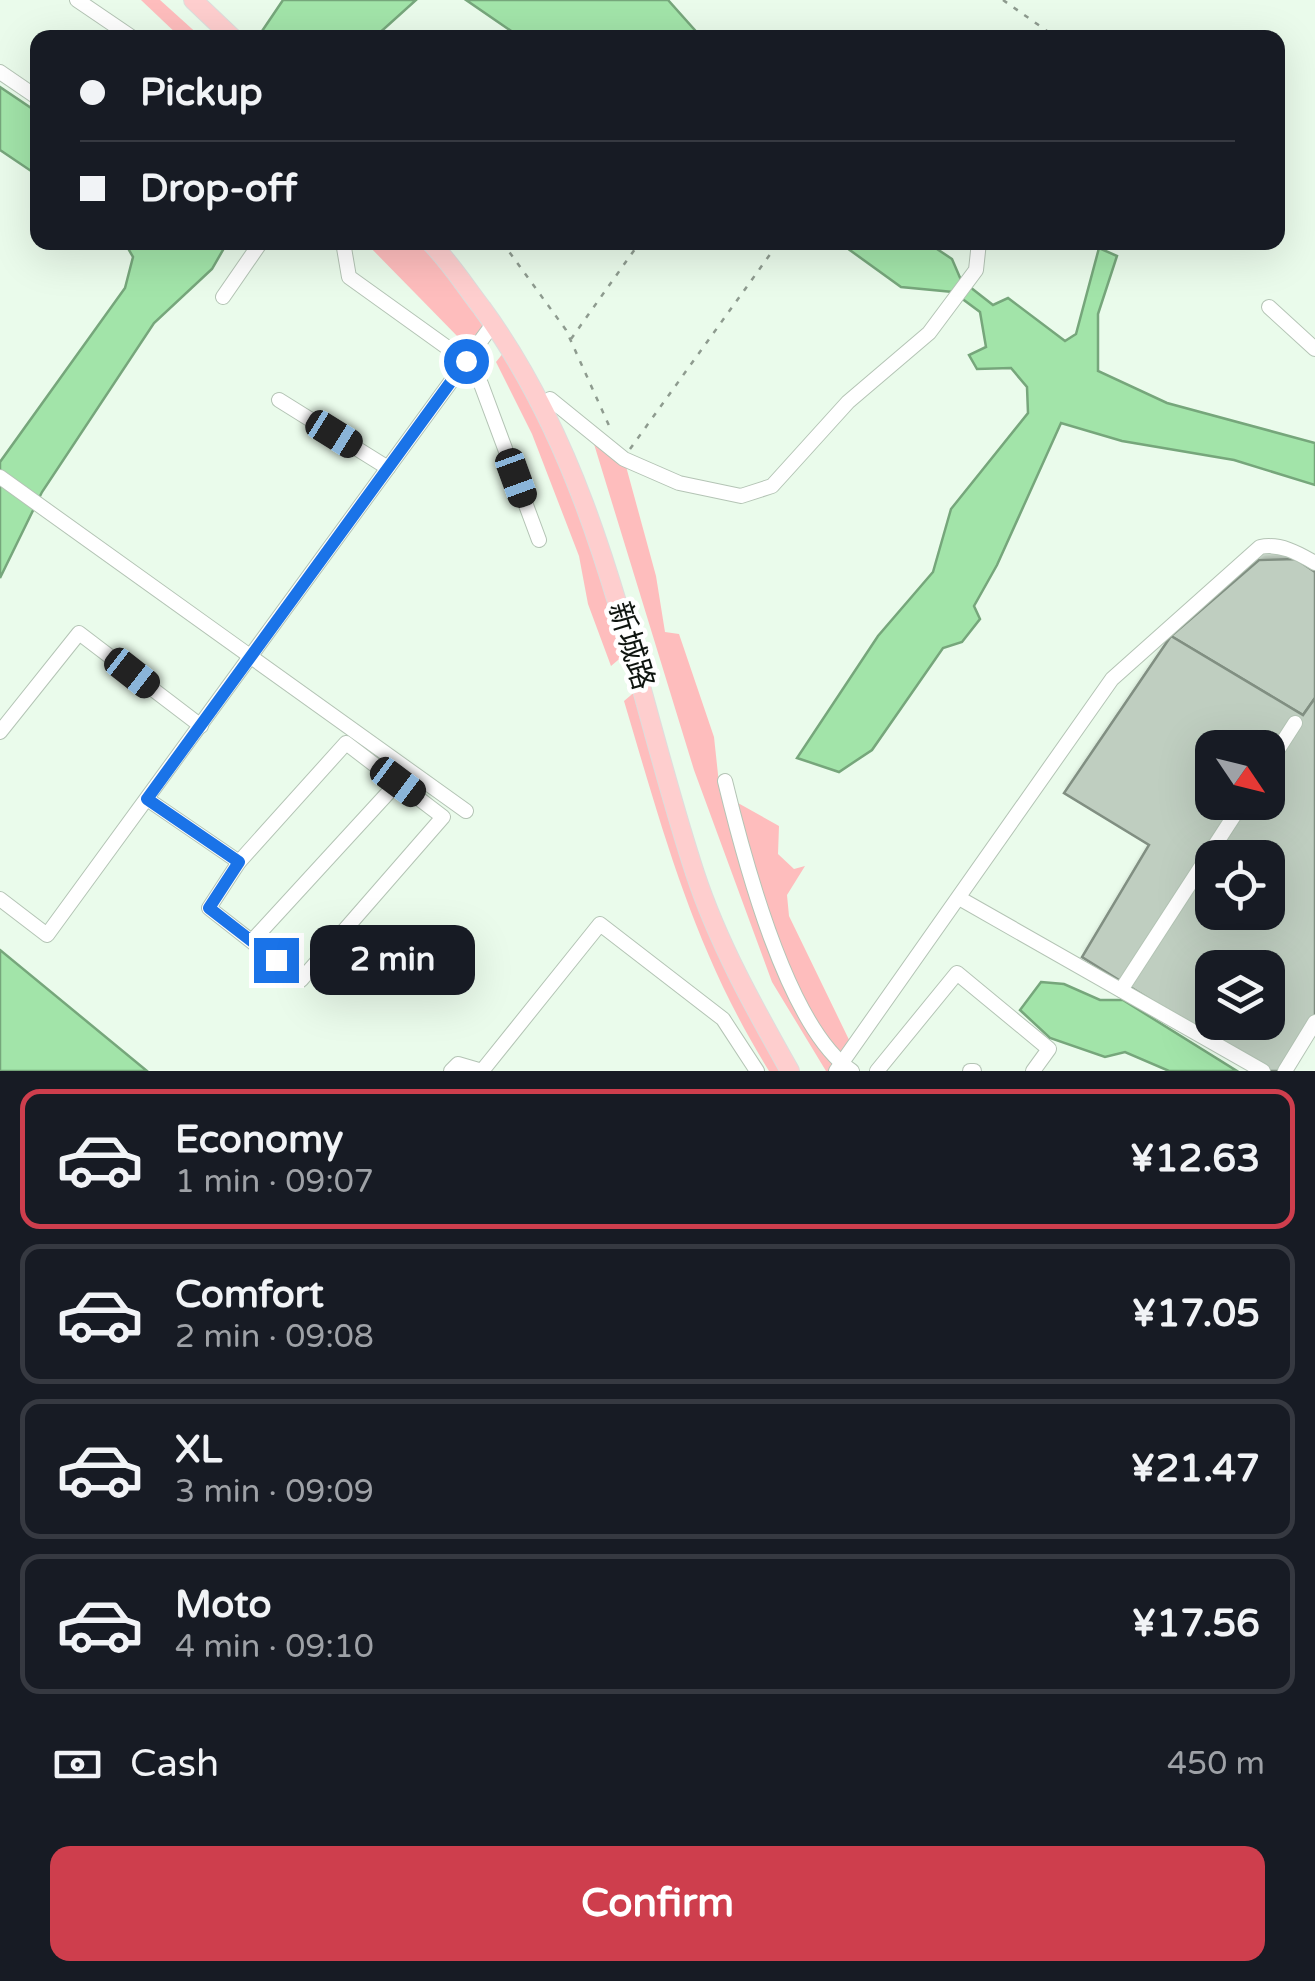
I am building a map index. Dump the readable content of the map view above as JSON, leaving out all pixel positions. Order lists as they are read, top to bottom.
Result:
{
  "streets": {
    "main road": ["新城路"]
  },
  "north": "bottom right",
  "page": {
    "banner": ["Pickup", "Drop-off"],
    "bubble": "2 min",
    "list": [
      {
        "name": "Economy",
        "note": "1 min · 09:07",
        "value": "¥12.63"
      },
      {
        "name": "Comfort",
        "note": "2 min · 09:08",
        "value": "¥17.05"
      },
      {
        "name": "XL",
        "note": "3 min · 09:09",
        "value": "¥21.47"
      },
      {
        "name": "Moto",
        "note": "4 min · 09:10",
        "value": "¥17.56"
      }
    ],
    "pay": ["Cash", "450 m"],
    "buttons": "Confirm"
  }
}
